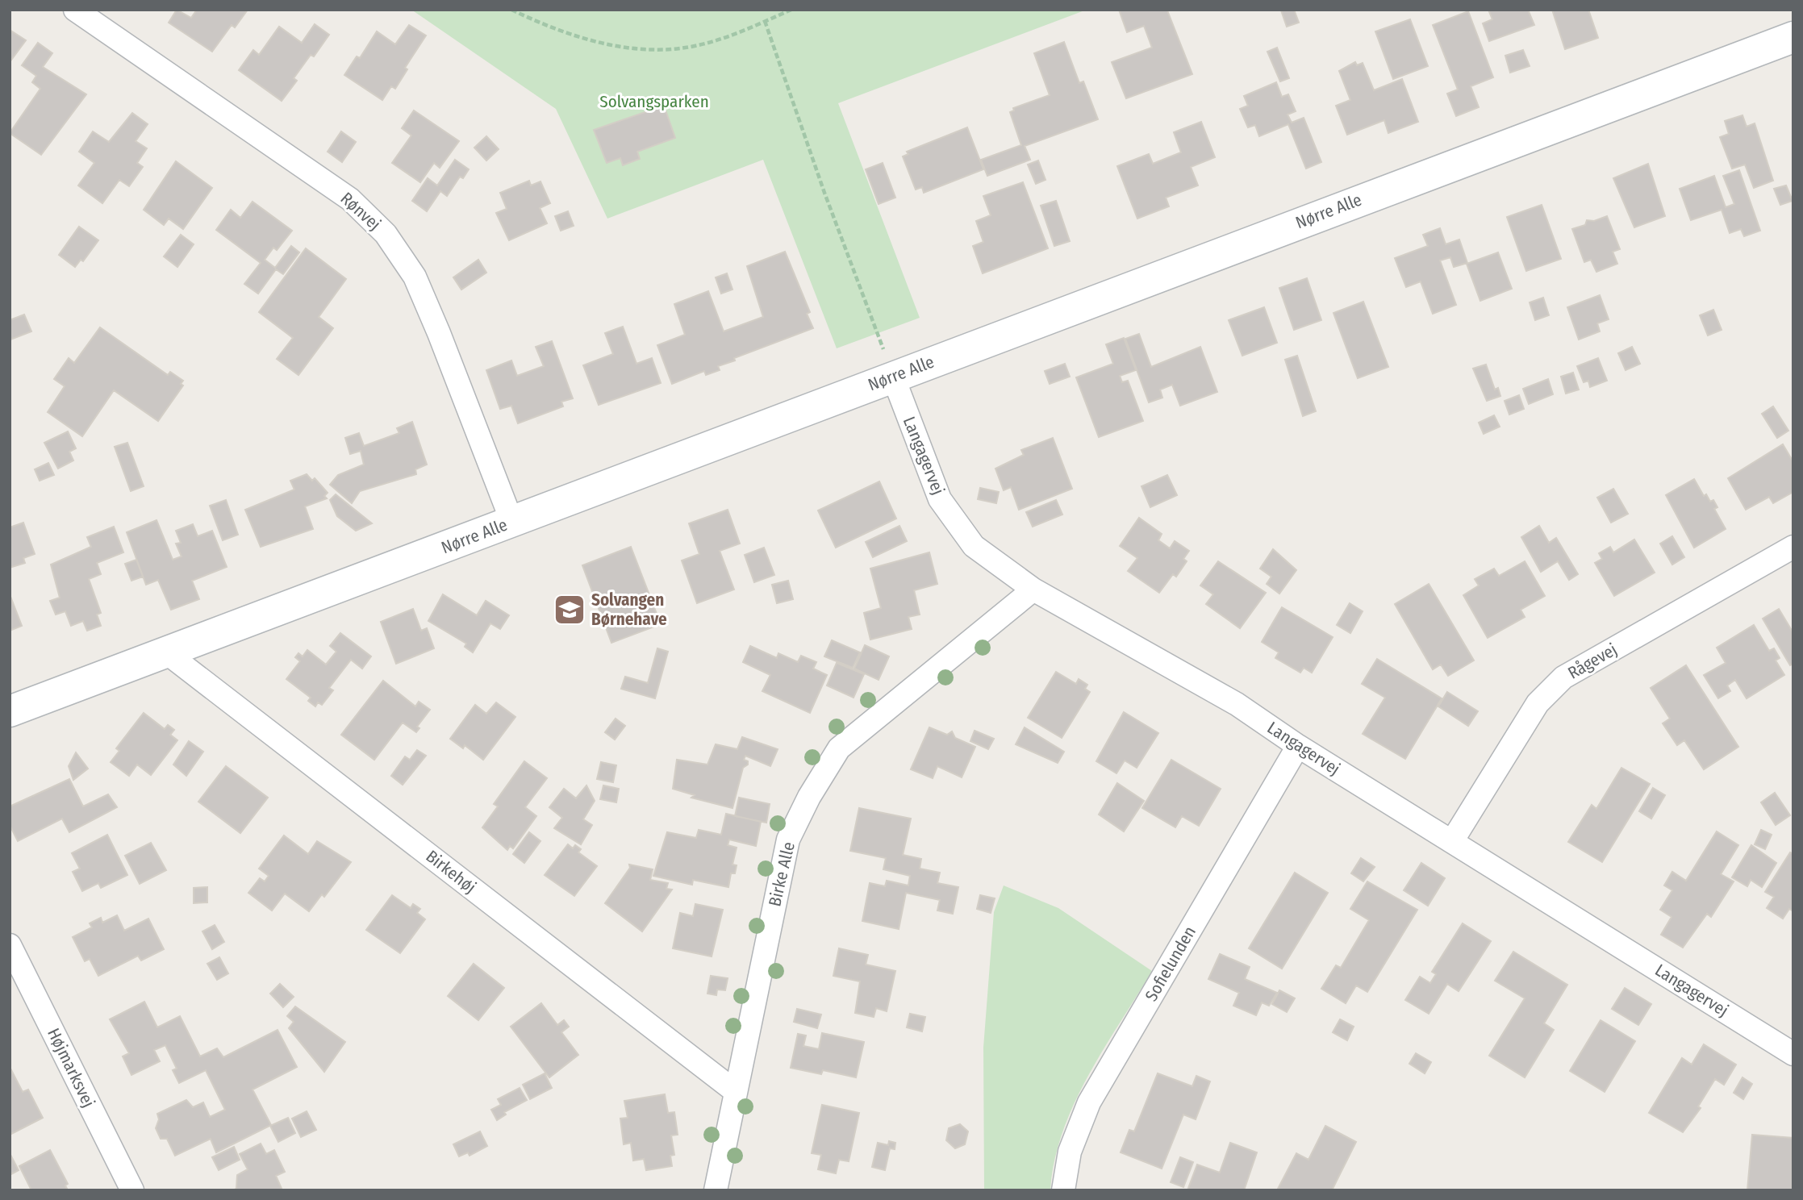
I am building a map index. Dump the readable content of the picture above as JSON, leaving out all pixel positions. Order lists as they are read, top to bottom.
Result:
{
  "streets": {
    "street": [
      "Rønvej",
      "Nørre Alle",
      "Langagervej",
      "Rågevej",
      "Birkehøj",
      "Birke Alle",
      "Sofielunden",
      "Højmarksvej"
    ]
  },
  "crossings": [
    ["Rønvej", "Nørre Alle"],
    ["Nørre Alle", "Langagervej"],
    ["Nørre Alle", "Birkehøj"],
    ["Langagervej", "Rågevej"],
    ["Langagervej", "Birke Alle"],
    ["Langagervej", "Sofielunden"],
    ["Birkehøj", "Birke Alle"]
  ],
  "parks": ["Solvangsparken"],
  "places": {
    "school or university": ["Solvangen Børnehave"]
  }
}
